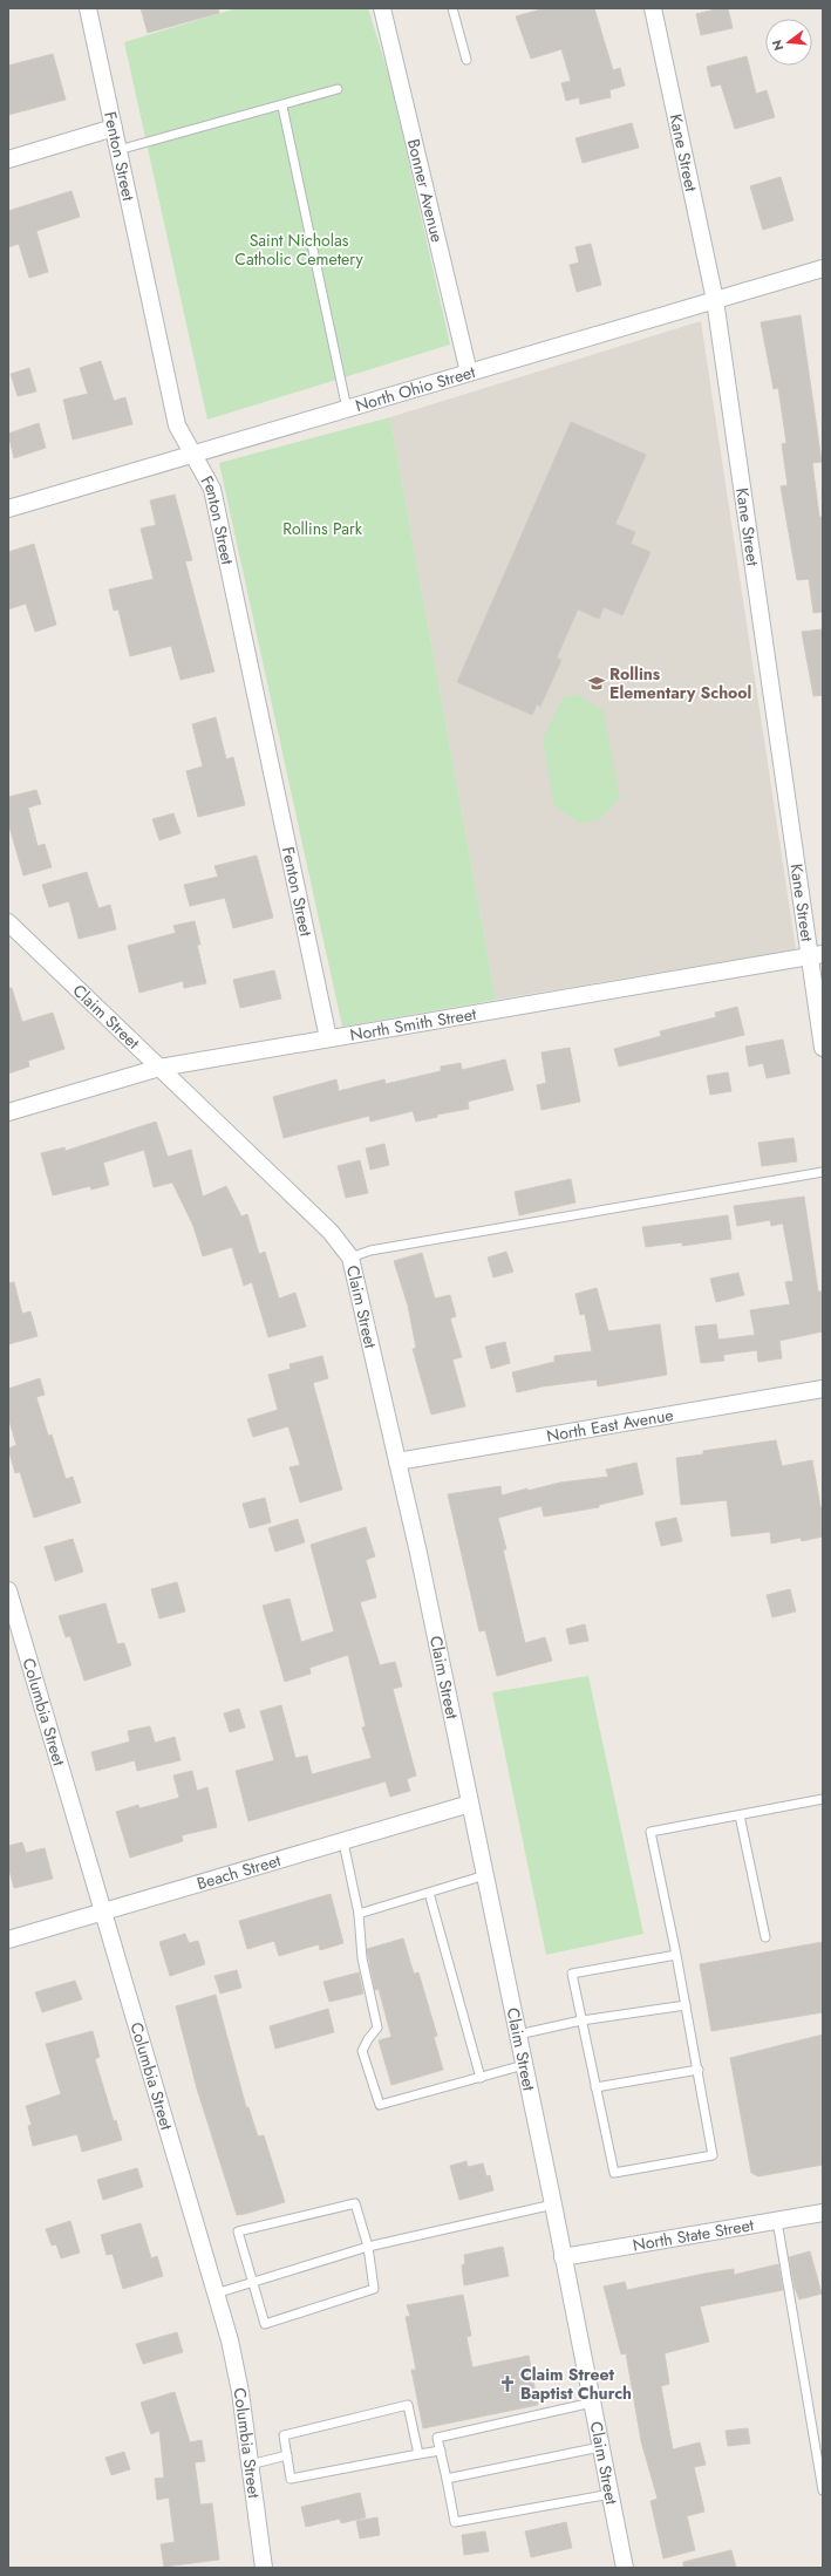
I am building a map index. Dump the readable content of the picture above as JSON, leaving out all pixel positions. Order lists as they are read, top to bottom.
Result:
{
  "streets": {
    "street": [
      "Kane Street",
      "Fenton Street",
      "Bonner Avenue",
      "North Ohio Street",
      "Claim Street",
      "North Smith Street",
      "North East Avenue",
      "Columbia Street",
      "Beach Street",
      "North State Street"
    ]
  },
  "crossings": [
    ["Kane Street", "North Ohio Street"],
    ["Kane Street", "North Smith Street"],
    ["Fenton Street", "North Ohio Street"],
    ["Fenton Street", "North Smith Street"],
    ["Bonner Avenue", "North Ohio Street"],
    ["Claim Street", "North Smith Street"],
    ["Claim Street", "North East Avenue"],
    ["Claim Street", "Beach Street"],
    ["Claim Street", "North State Street"],
    ["Columbia Street", "Beach Street"]
  ],
  "parks": ["Saint Nicholas Catholic Cemetery", "Rollins Park"],
  "places": {
    "school or university": ["Rollins Elementary School"],
    "church": ["Claim Street Baptist Church"]
  },
  "north": "left"
}
